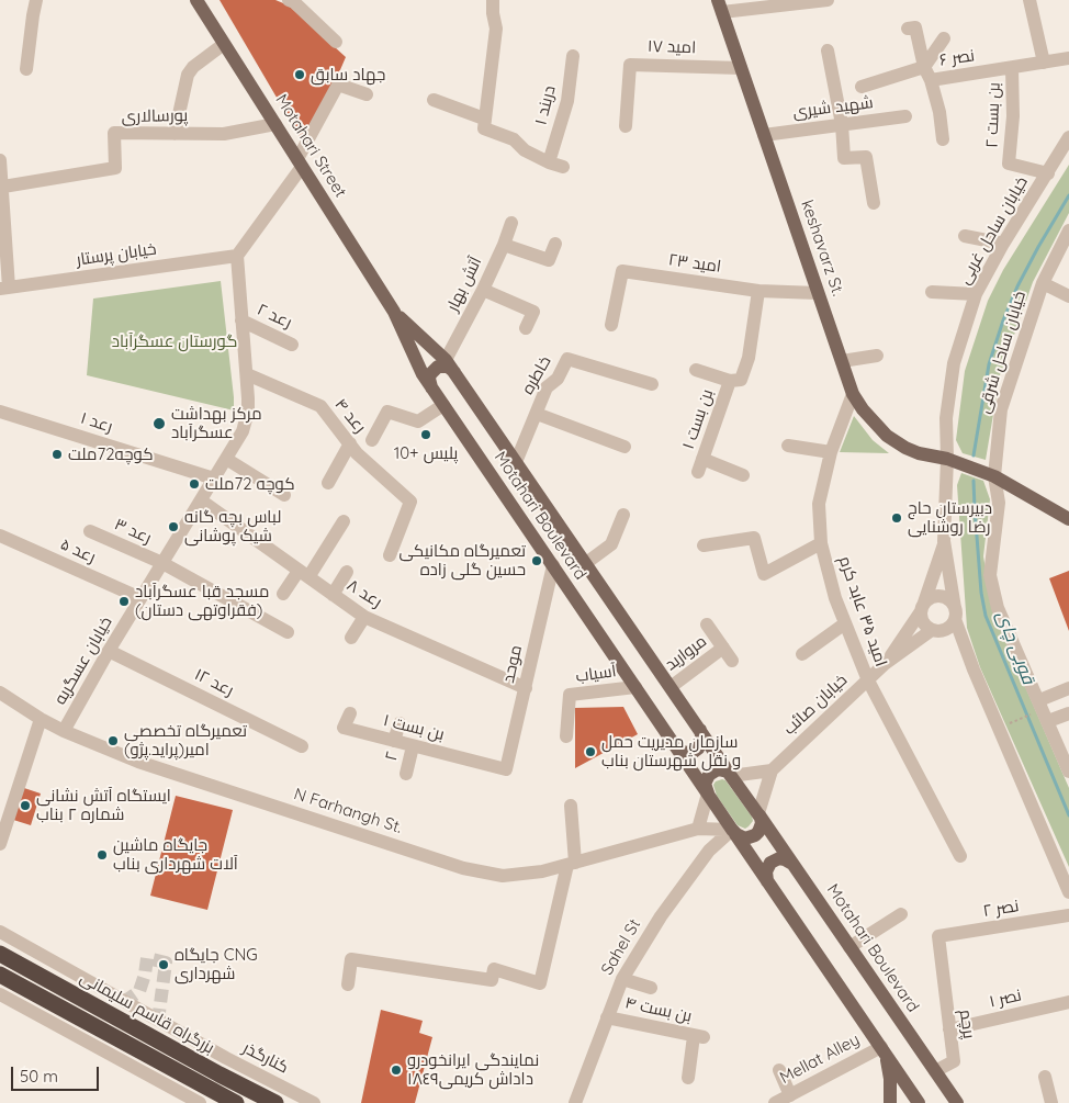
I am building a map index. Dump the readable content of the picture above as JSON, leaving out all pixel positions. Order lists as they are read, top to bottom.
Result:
{
  "streets": {
    "highway": ["بزرگراه قاسم سلیمانی"],
    "main road": ["Motahari Street", "keshavarz St.", "Motahari Boulevard"],
    "street": [
      "امید ۱۷",
      "نصر ۶",
      "دربند ۱",
      "شهید شیری",
      "بن بست ۲",
      "پورسالاری",
      "خیابان ساحل غربی",
      "خیابان پرستار",
      "امید ۲۳",
      "آتش بهار",
      "رعد ۲",
      "خیابان ساحل شرقی",
      "خاطره",
      "رعد ۴",
      "بن بست ۱",
      "رعد ۱",
      "رعد ۳",
      "رعد ۵",
      "رعد ۸",
      "امید ۳۵ عابد کرم",
      "مروارید",
      "خیابان عسگریه",
      "موحد",
      "آسیاب",
      "رعد ۱۲",
      "خیابان صائب",
      "۲",
      "N Farhangh St.",
      "نصر ۲",
      "Sahel St",
      "نصر ۱",
      "بن بست ۴",
      "پرچم",
      "کنارگذر",
      "Mellat Alley"
    ]
  },
  "crossings": [
    ["امید ۱۷", "keshavarz St."],
    ["نصر ۶", "بن بست ۲"],
    ["شهید شیری", "keshavarz St."],
    ["بن بست ۲", "خیابان ساحل غربی"],
    ["پورسالاری", "Motahari Street"],
    ["Motahari Street", "Motahari Boulevard"],
    ["خیابان ساحل غربی", "keshavarz St."],
    ["خیابان ساحل غربی", "خیابان صائب"],
    ["keshavarz St.", "امید ۲۳"],
    ["keshavarz St.", "خیابان ساحل شرقی"],
    ["keshavarz St.", "امید ۳۵ عابد کرم"],
    ["خیابان پرستار", "خیابان عسگریه"],
    ["امید ۲۳", "بن بست ۱"],
    ["آتش بهار", "Motahari Boulevard"],
    ["رعد ۲", "خیابان عسگریه"],
    ["خاطره", "Motahari Boulevard"],
    ["رعد ۴", "خیابان عسگریه"],
    ["بن بست ۱", "موحد"],
    ["بن بست ۱", "۲"],
    ["رعد ۱", "خیابان عسگریه"],
    ["Motahari Boulevard", "مروارید"],
    ["Motahari Boulevard", "موحد"],
    ["Motahari Boulevard", "آسیاب"],
    ["Motahari Boulevard", "N Farhangh St."],
    ["Motahari Boulevard", "Sahel St"],
    ["Motahari Boulevard", "پرچم"],
    ["رعد ۳", "خیابان عسگریه"],
    ["رعد ۵", "خیابان عسگریه"],
    ["رعد ۸", "خیابان عسگریه"],
    ["رعد ۸", "موحد"],
    ["امید ۳۵ عابد کرم", "خیابان صائب"],
    ["خیابان عسگریه", "رعد ۱۲"],
    ["خیابان عسگریه", "N Farhangh St."],
    ["N Farhangh St.", "Sahel St"],
    ["نصر ۲", "پرچم"],
    ["Sahel St", "بن بست ۴"],
    ["نصر ۱", "پرچم"]
  ],
  "water": ["قوبی چای"],
  "parks": ["گورستان عسگرآباد"],
  "places": [
    "جهاد سابق",
    "مرکز بهداشت عسگرآباد",
    "پلیس +10",
    "کوچه72ملت",
    "کوچه 72ملت",
    "دبیرستان حاج رضا روشنایی",
    "لباس بچه گانه شیک پوشانی",
    "تعمیرگاه مکانیکی حسین گلی زاده",
    "مسجد قبا عسگرآباد (فقراوتهی دستان)",
    "تعمیرگاه تخصصی امیر(پراید.پژو)",
    "سازمان مدیریت حمل و نقل شهرستان بناب",
    "ایستگاه آتش نشانی شماره ۲ بناب",
    "جایگاه ماشین آلات شهرداری بناب",
    "جایگاه CNG شهرداری",
    "نمایندگی ایرانخودرو داداش کریمی١٨٤٩"
  ],
  "scale_bar": "50 m"
}
